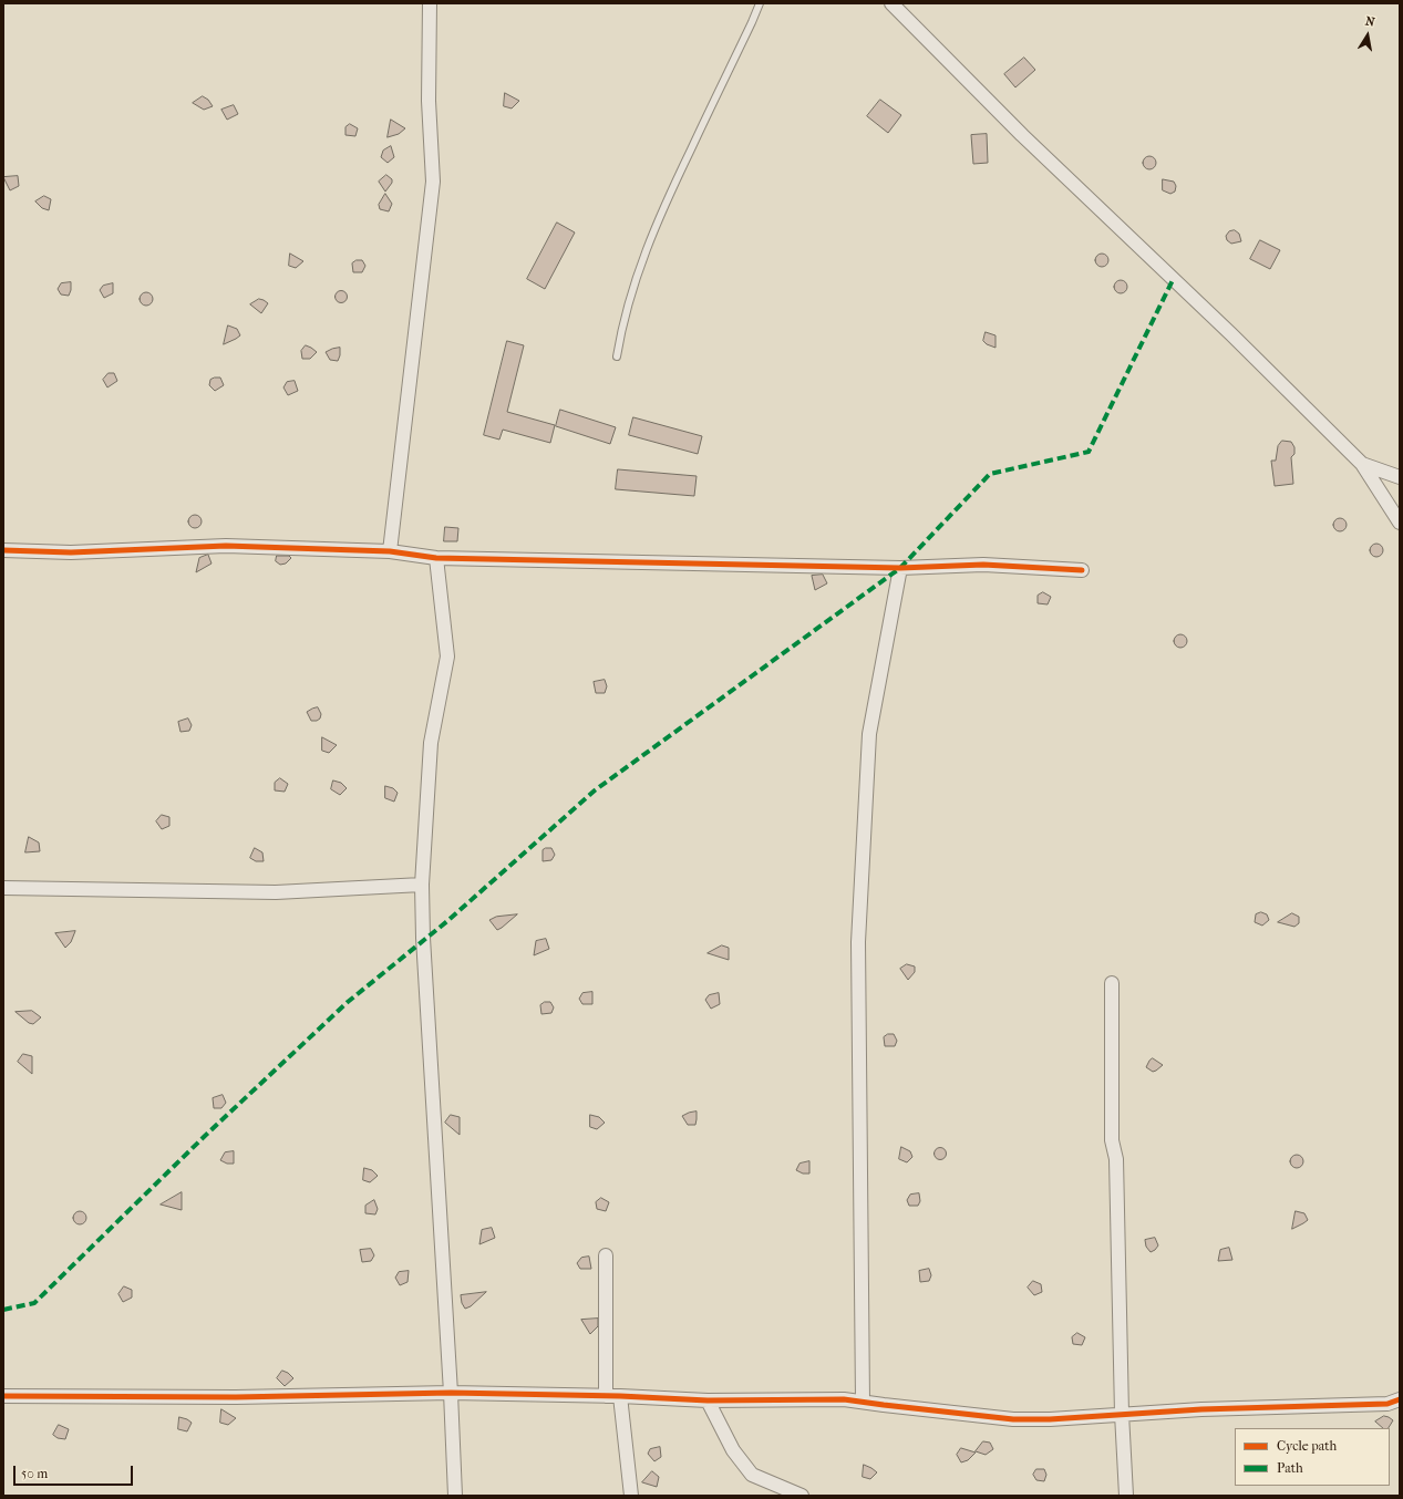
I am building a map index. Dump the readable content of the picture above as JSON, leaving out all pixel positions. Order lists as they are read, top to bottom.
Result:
{
  "legend": ["Cycle path", "Path"],
  "scale_bar": "50 m",
  "north": "top"
}
